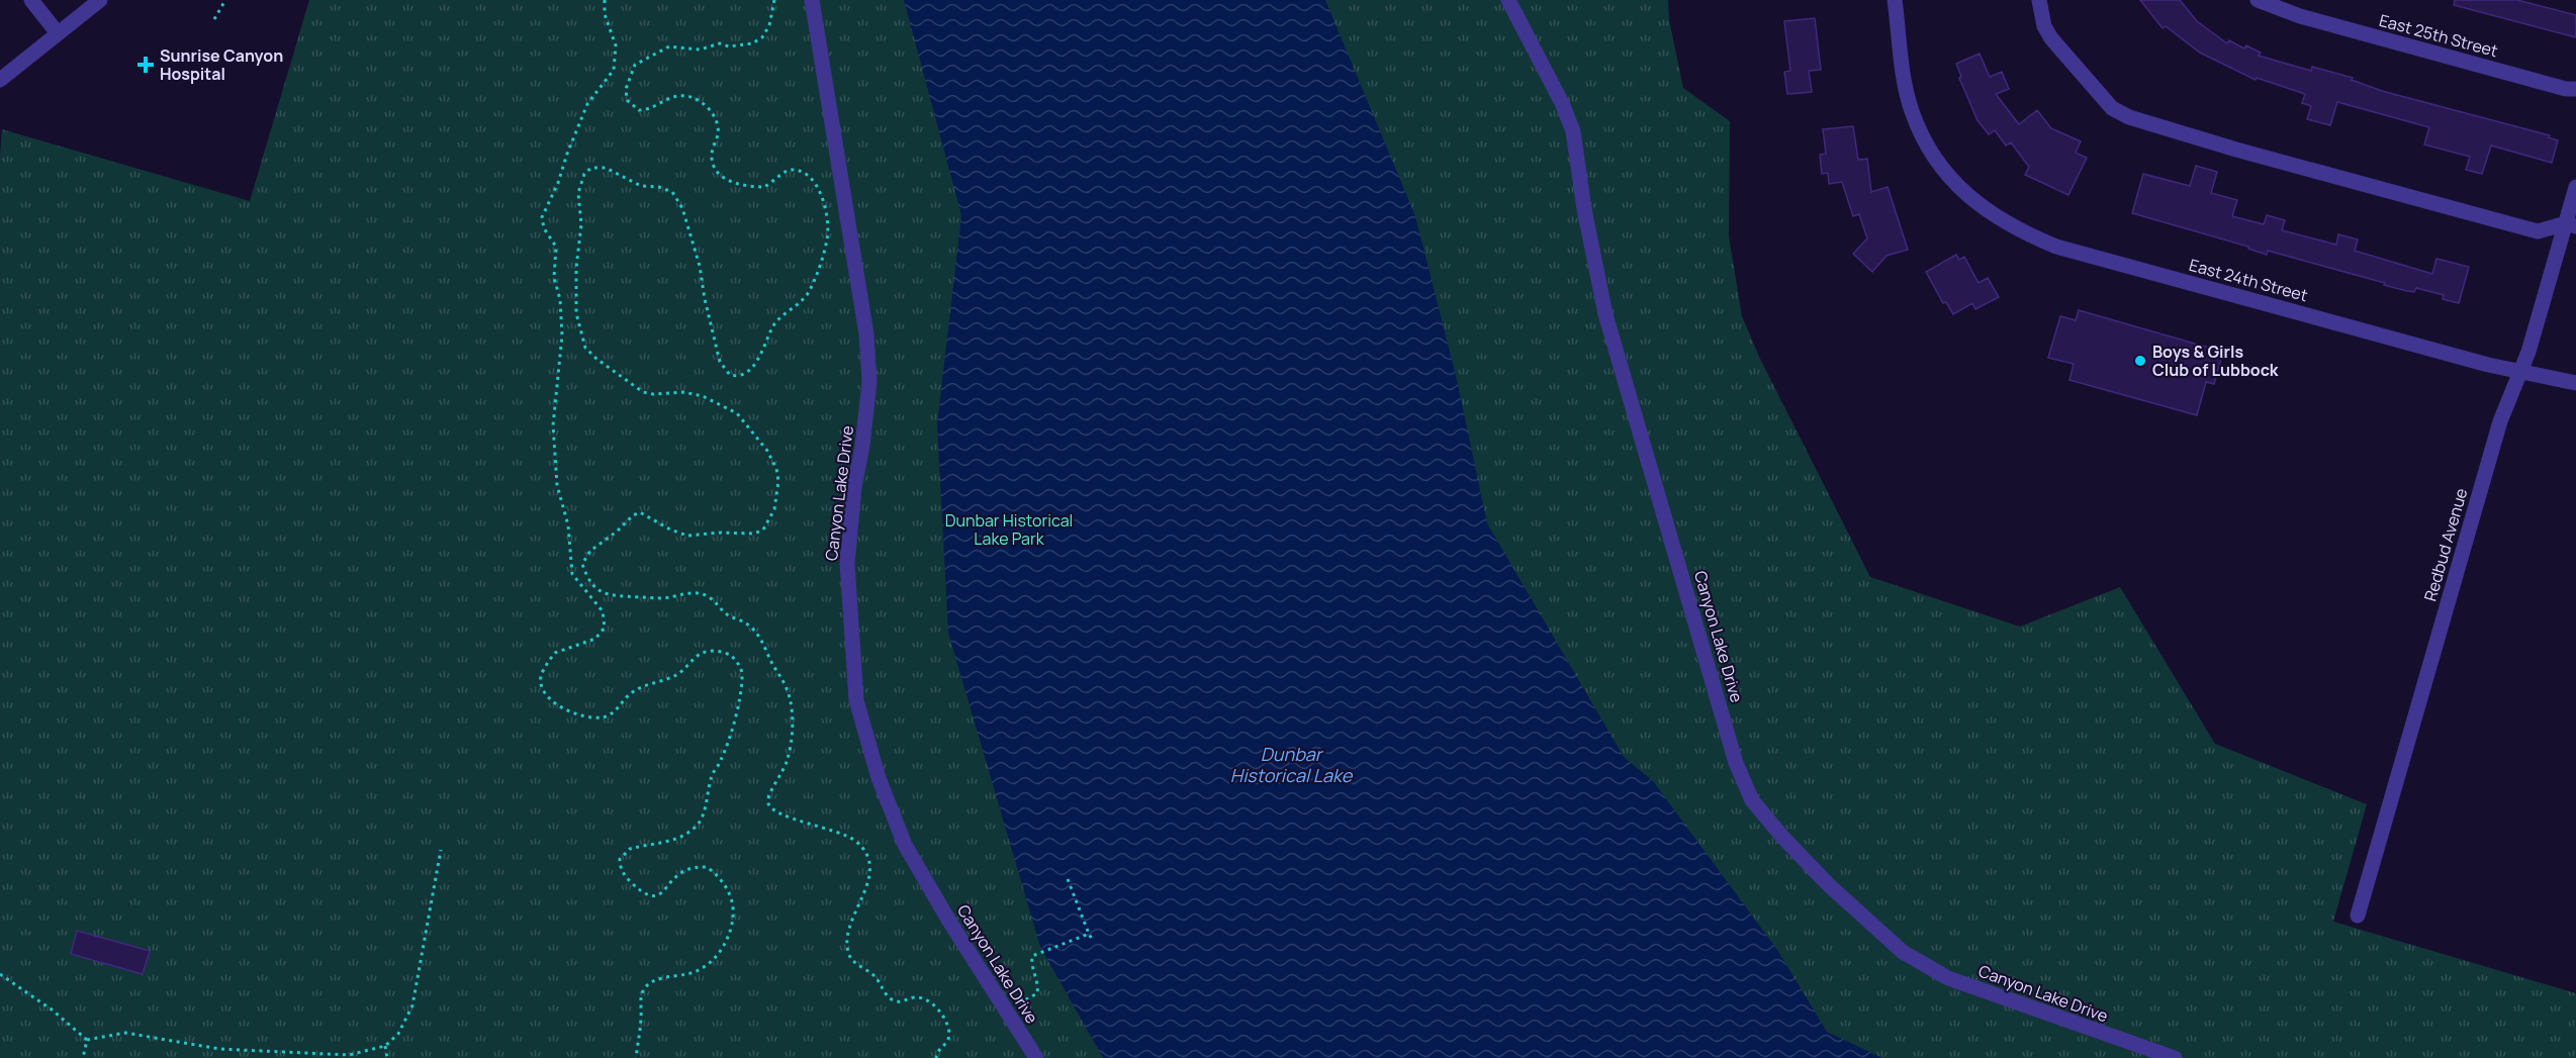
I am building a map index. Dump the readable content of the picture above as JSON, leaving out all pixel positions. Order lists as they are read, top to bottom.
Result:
{
  "streets": {
    "street": [
      "East 25th Street",
      "East 24th Street",
      "Canyon Lake Drive",
      "Redbud Avenue"
    ]
  },
  "crossings": [
    ["East 24th Street", "Redbud Avenue"]
  ],
  "water": ["Dunbar Historical Lake"],
  "parks": ["Dunbar Historical Lake Park"],
  "places": {
    "health": ["Sunrise Canyon Hospital"],
    "other": ["Boys & Girls Club of Lubbock"]
  }
}
